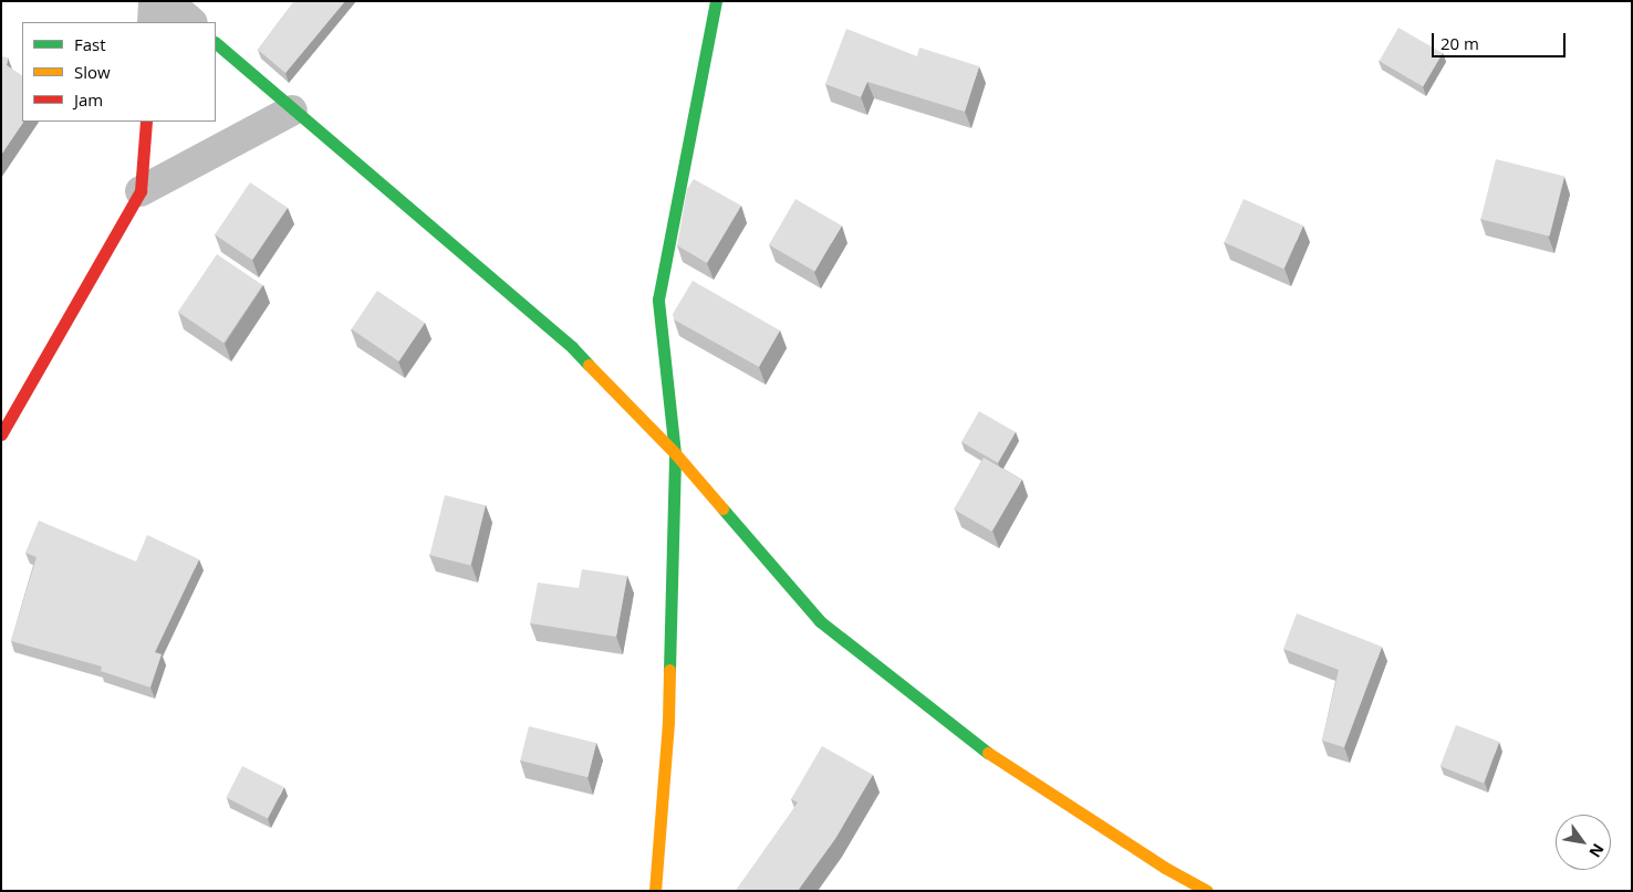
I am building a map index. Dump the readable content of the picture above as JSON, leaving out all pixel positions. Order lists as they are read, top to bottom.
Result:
{
  "legend": ["Fast", "Slow", "Jam"],
  "scale_bar": "20 m",
  "north": "bottom right"
}
